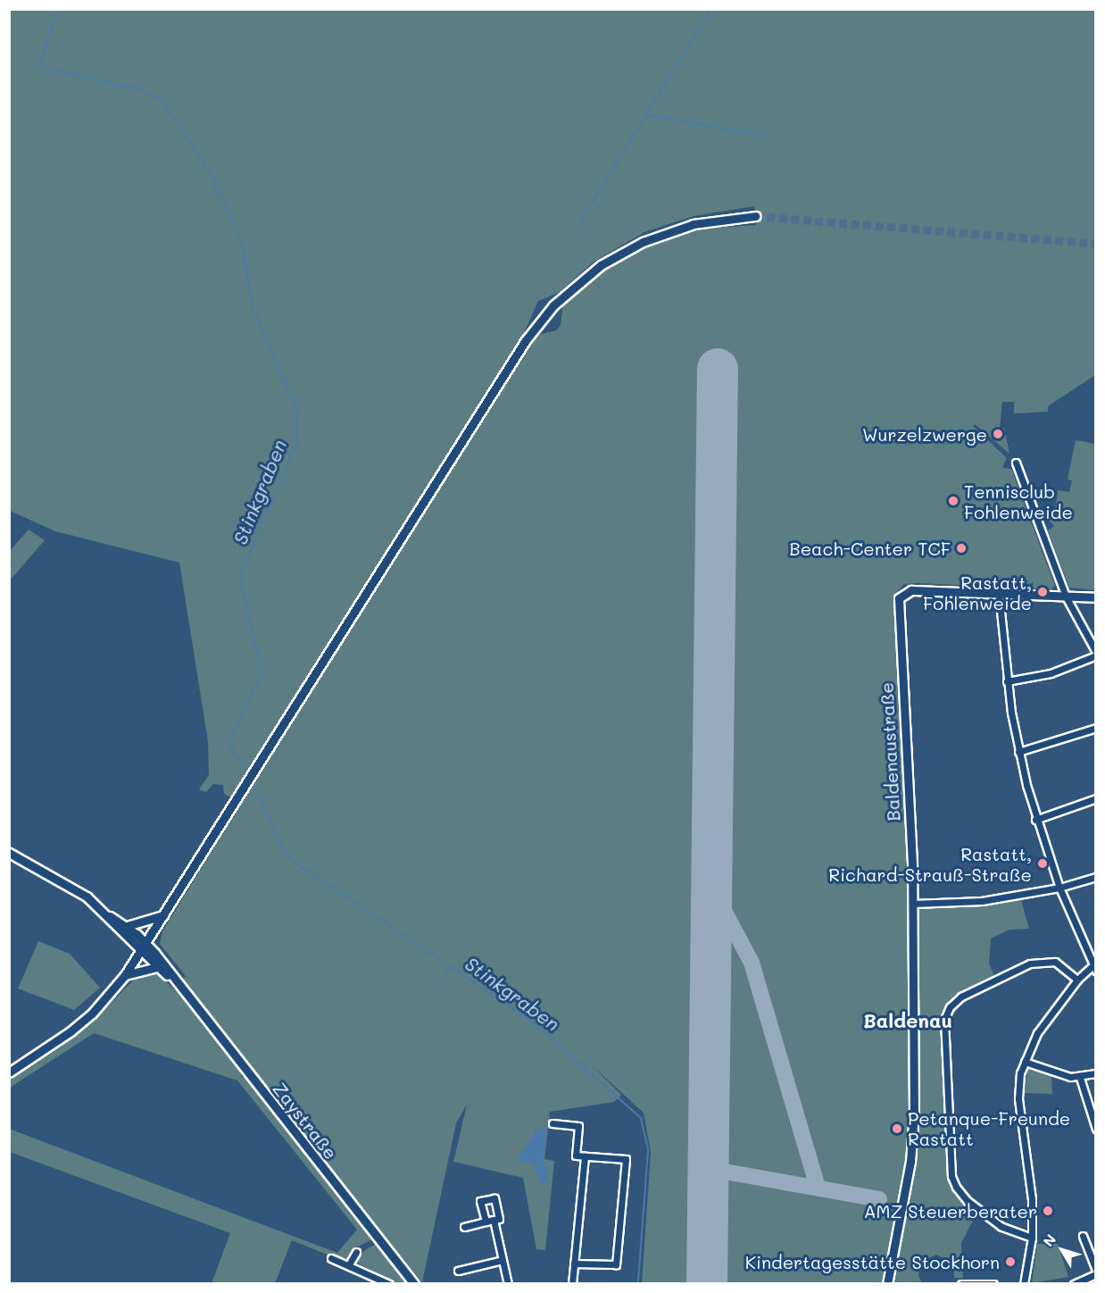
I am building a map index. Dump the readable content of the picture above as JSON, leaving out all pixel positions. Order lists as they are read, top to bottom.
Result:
{
  "streets": {
    "street": ["Baldenaustraße", "Zaystraße"]
  },
  "districts": ["Baldenau"],
  "water": ["Stinkgraben"],
  "places": [
    "Wurzelzwerge",
    "Tennisclub Fohlenweide",
    "Beach-Center TCF",
    "Rastatt, Fohlenweide",
    "Rastatt, Richard-Strauß-Straße",
    "Petanque-Freunde Rastatt",
    "AMZ Steuerberater",
    "Kindertagesstätte Stockhorn"
  ],
  "north": "top left"
}
